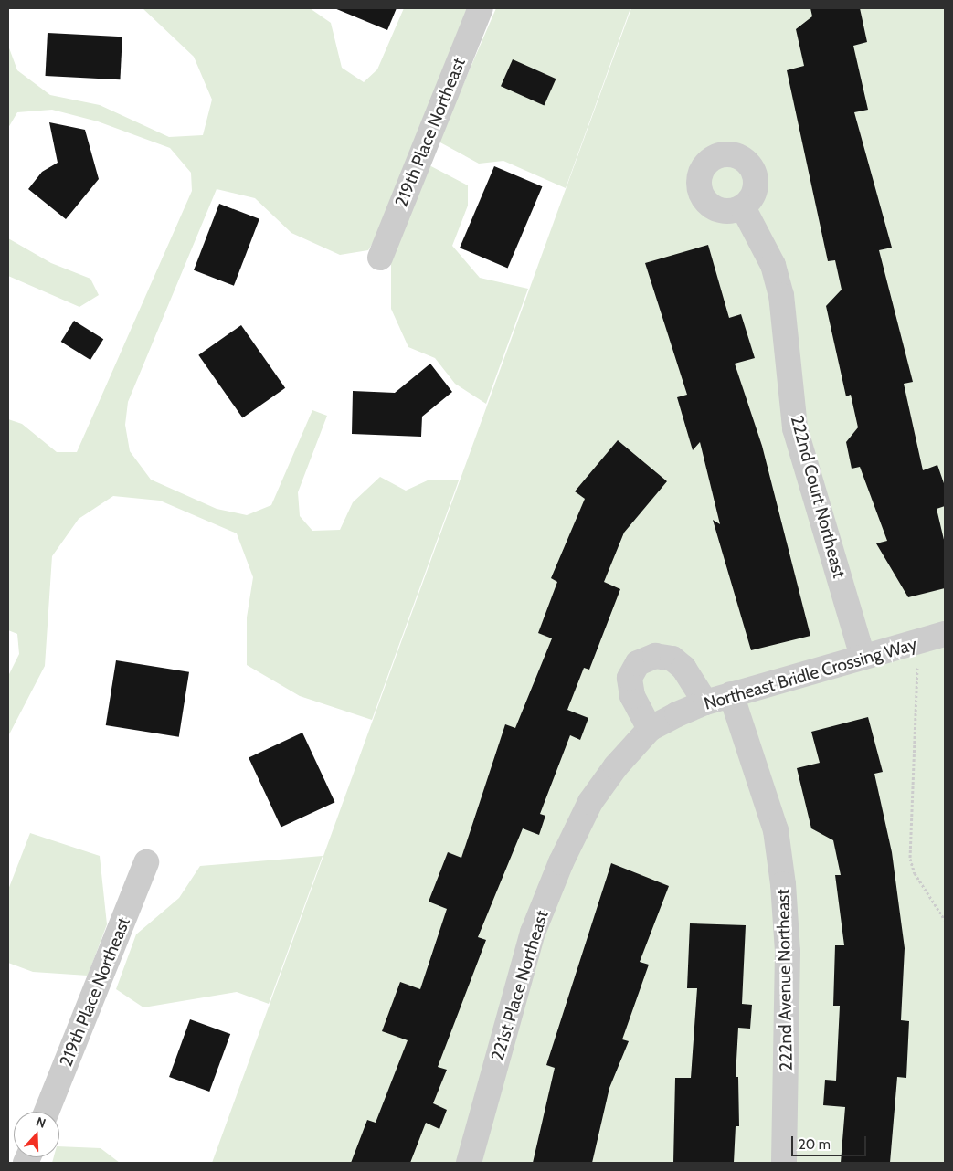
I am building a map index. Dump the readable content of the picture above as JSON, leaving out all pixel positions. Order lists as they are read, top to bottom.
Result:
{
  "streets": {
    "street": [
      "219th Place Northeast",
      "222nd Court Northeast",
      "Northeast Bridle Crossing Way",
      "222nd Avenue Northeast",
      "221st Place Northeast"
    ]
  },
  "crossings": [
    ["222nd Court Northeast", "Northeast Bridle Crossing Way"],
    ["Northeast Bridle Crossing Way", "222nd Avenue Northeast"],
    ["Northeast Bridle Crossing Way", "221st Place Northeast"]
  ],
  "scale_bar": "20 m",
  "north": "top"
}
